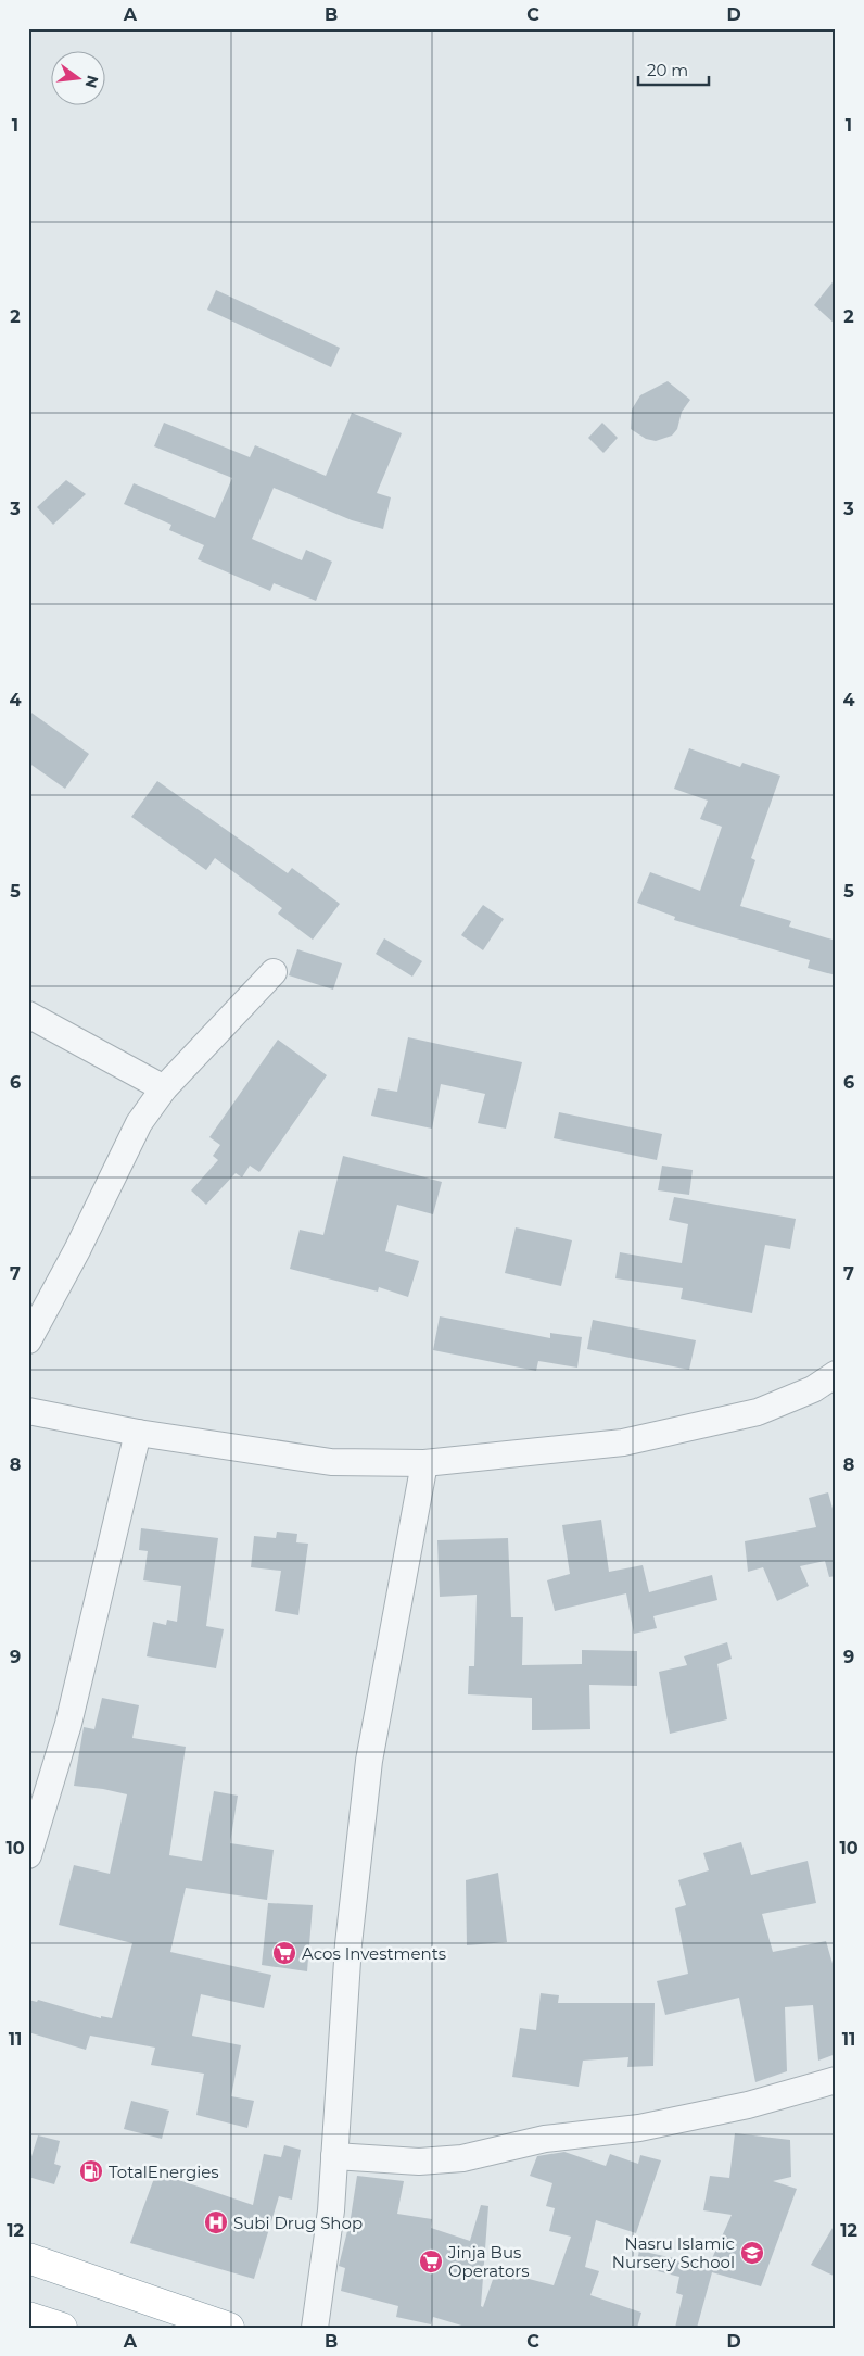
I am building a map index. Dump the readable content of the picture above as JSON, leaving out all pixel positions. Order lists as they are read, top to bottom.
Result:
{
  "places": {
    "supermarket": ["Acos Investments", "Jinja Bus Operators"],
    "fuel station": ["TotalEnergies"],
    "hospital": ["Subi Drug Shop"],
    "school or university": ["Nasru Islamic Nursery School"]
  },
  "scale_bar": "20 m",
  "north": "right",
  "grid": {
    "columns": [
      "A",
      "B",
      "C",
      "D"
    ],
    "rows": [
      "1",
      "2",
      "3",
      "4",
      "5",
      "6",
      "7",
      "8",
      "9",
      "10",
      "11",
      "12"
    ]
  }
}
